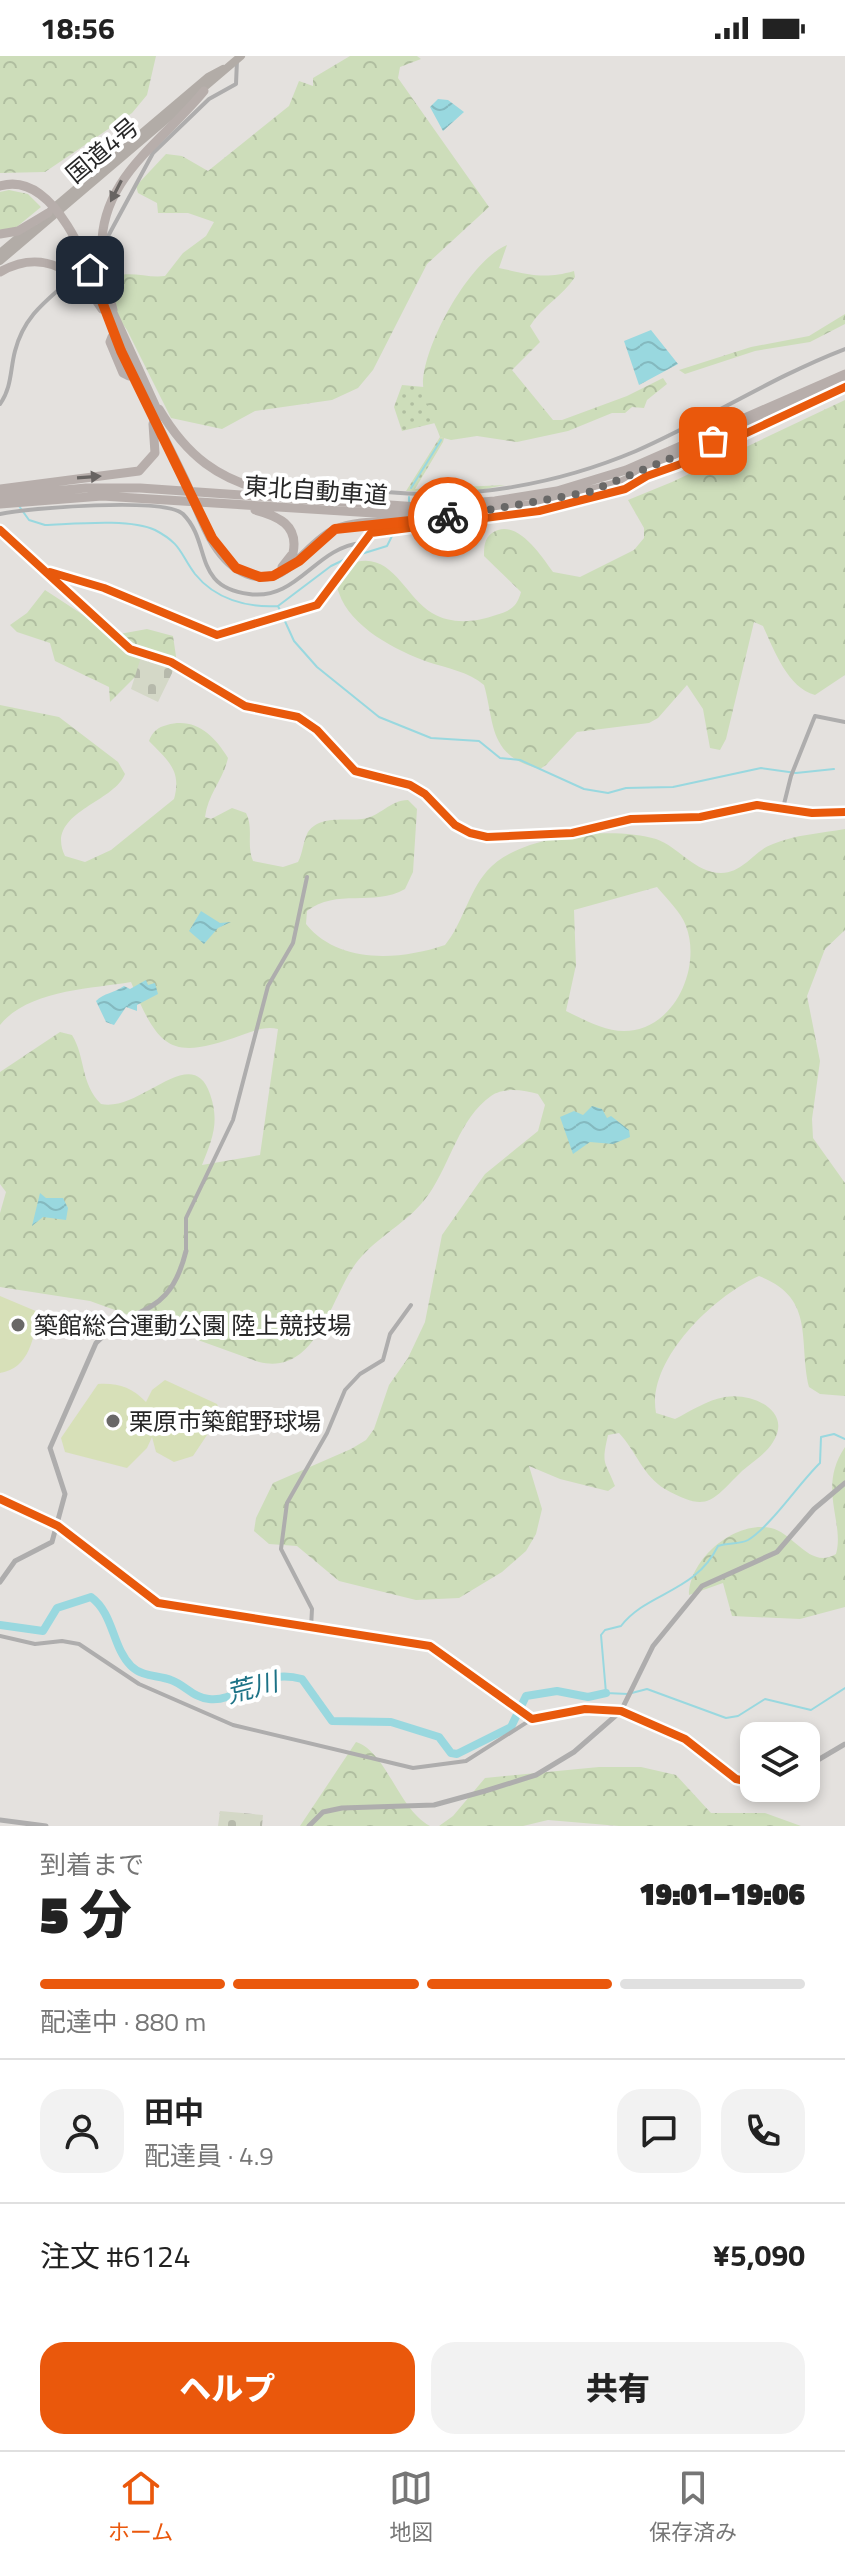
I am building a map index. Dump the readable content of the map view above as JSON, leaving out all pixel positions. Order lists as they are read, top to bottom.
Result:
{
  "streets": {
    "highway": ["国道4号", "東北自動車道"]
  },
  "water": ["荒川"],
  "places": ["築館総合運動公園 陸上競技場", "栗原市築館野球場"],
  "page": {
    "status": "18:56",
    "heading": ["5 分", "到着まで", "19:01–19:06"],
    "panel": [
      "田中",
      "配達員 · 4.9",
      "注文 #6124",
      "¥5,090"
    ],
    "bar": "配達中 · 880 m",
    "buttons": ["ヘルプ", "共有"],
    "tabs": ["ホーム", "地図", "保存済み"]
  }
}
